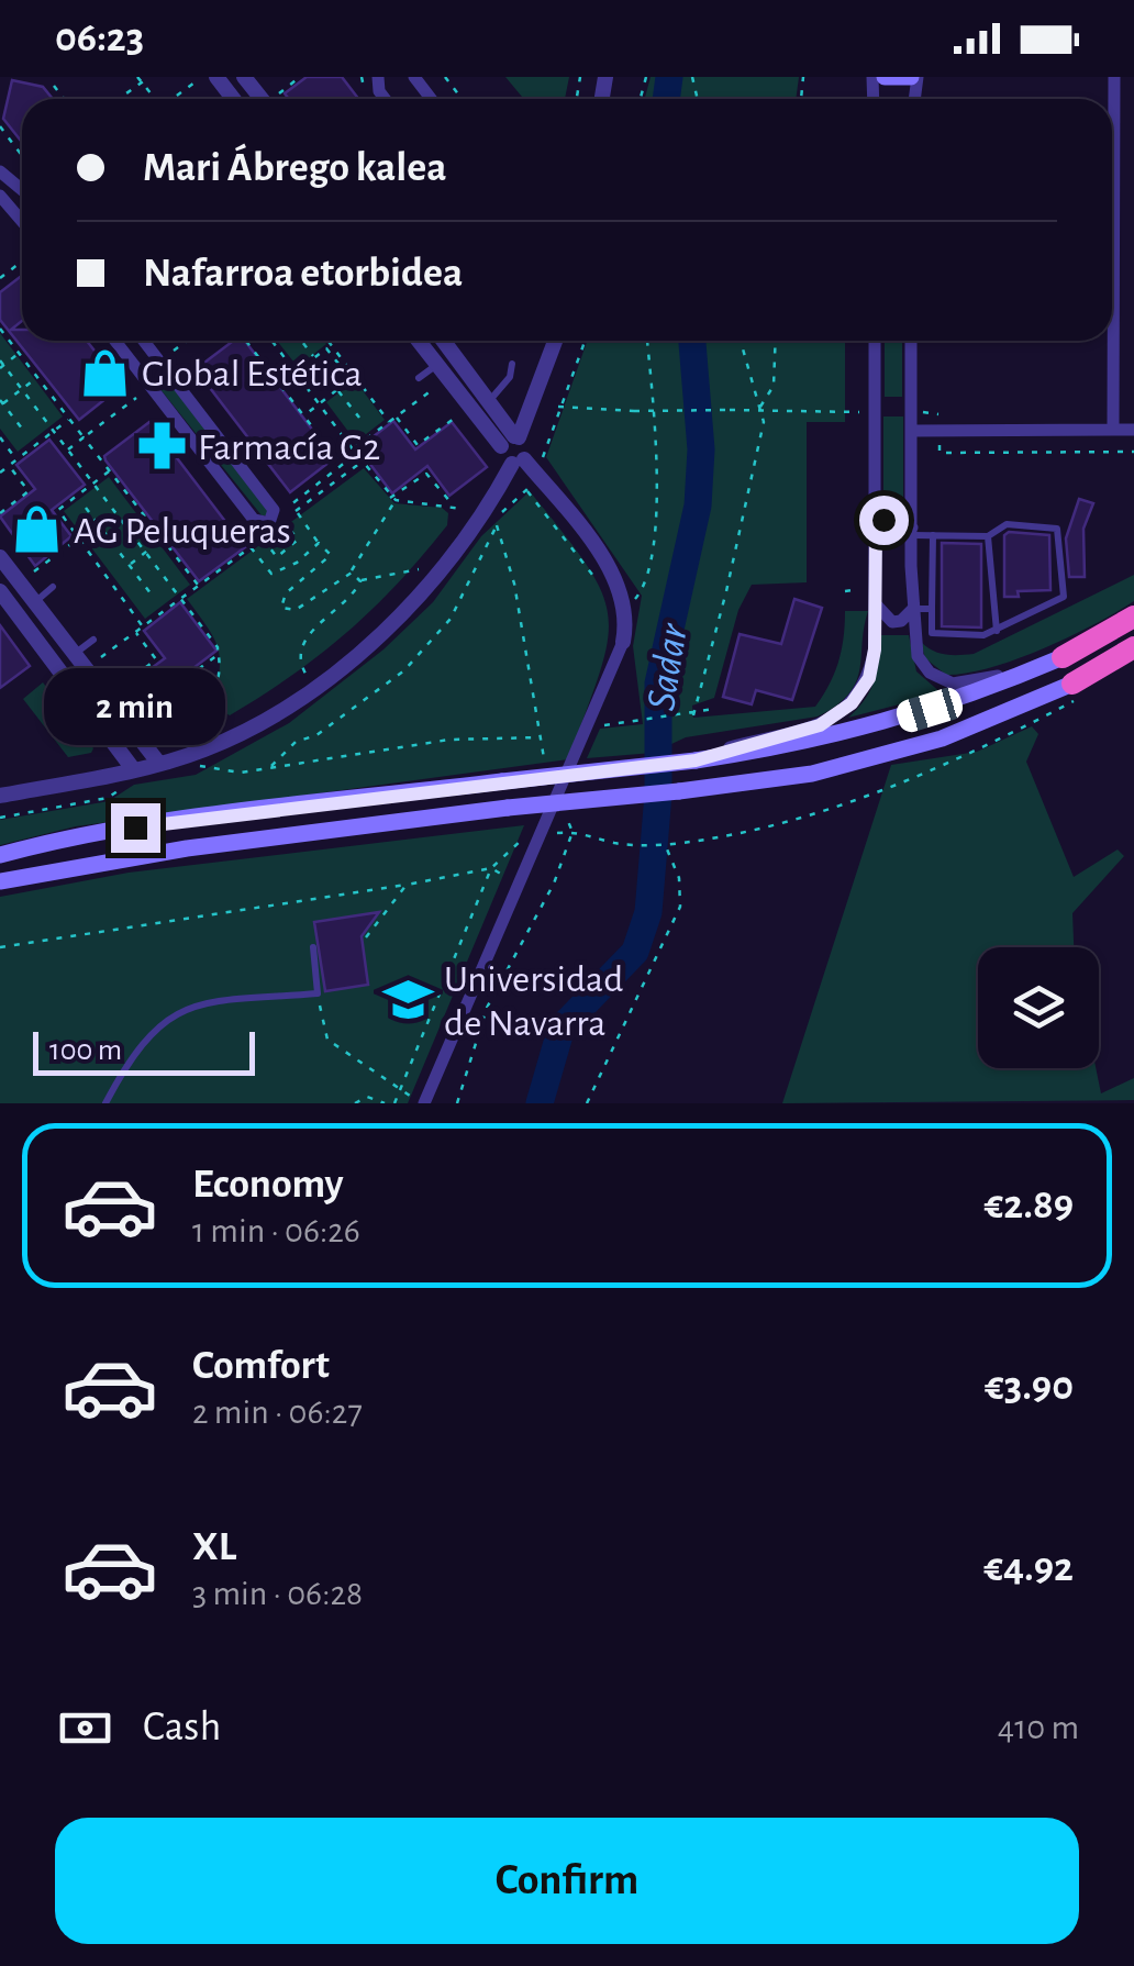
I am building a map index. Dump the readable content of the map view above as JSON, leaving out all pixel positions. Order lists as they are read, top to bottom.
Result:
{
  "water": ["Sadar"],
  "places": {
    "shop": ["Global Estética", "AG Peluqueras"],
    "pharmacy": ["Farmacía G2"],
    "school or university": ["Universidad de Navarra"]
  },
  "scale_bar": "100 m",
  "page": {
    "status": "06:23",
    "banner": ["Mari Ábrego kalea", "Nafarroa etorbidea"],
    "bubble": "2 min",
    "scale": "100 m",
    "list": [
      {
        "name": "Economy",
        "note": "1 min · 06:26",
        "value": "€2.89"
      },
      {
        "name": "Comfort",
        "note": "2 min · 06:27",
        "value": "€3.90"
      },
      {
        "name": "XL",
        "note": "3 min · 06:28",
        "value": "€4.92"
      }
    ],
    "pay": ["Cash", "410 m"],
    "buttons": "Confirm"
  }
}
